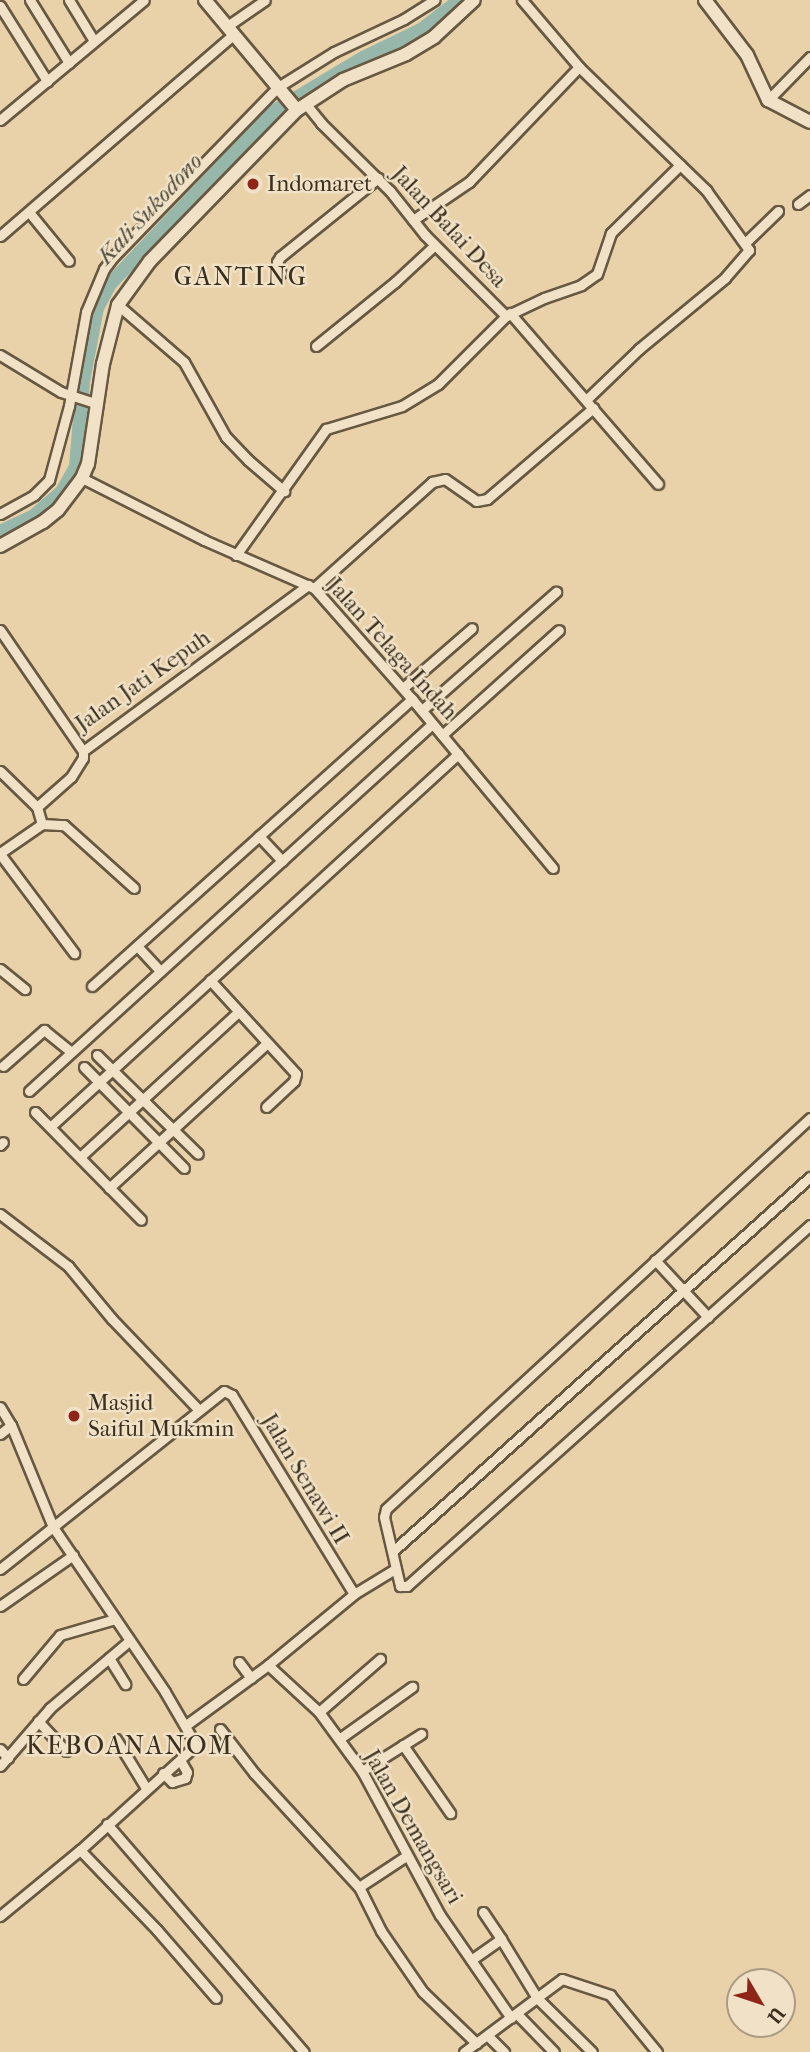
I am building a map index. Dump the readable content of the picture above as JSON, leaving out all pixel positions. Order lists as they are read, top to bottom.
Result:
{
  "streets": {
    "street": [
      "Jalan Balai Desa",
      "Jalan Telaga Indah",
      "Jalan Jati Kepuh",
      "Jalan Senawi II",
      "Jalan Demangsari"
    ]
  },
  "crossings": [
    ["Jalan Balai Desa", "Jalan Jati Kepuh"],
    ["Jalan Telaga Indah", "Jalan Jati Kepuh"]
  ],
  "districts": ["GANTING", "KEBOANANOM"],
  "water": ["Kali Sukodono"],
  "places": ["Indomaret", "Masjid Saiful Mukmin"],
  "north": "bottom right"
}
